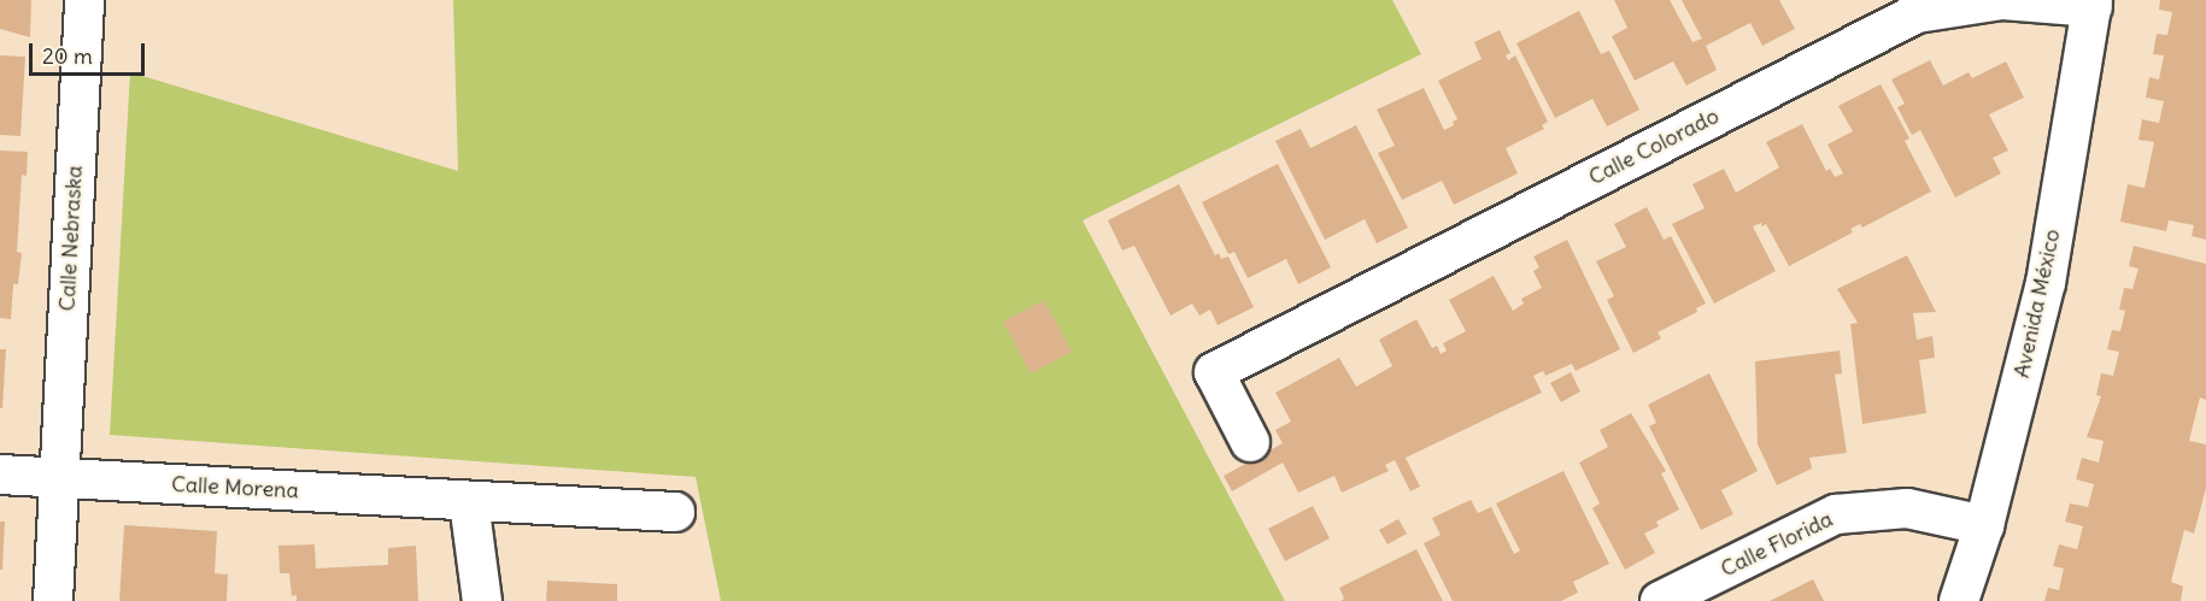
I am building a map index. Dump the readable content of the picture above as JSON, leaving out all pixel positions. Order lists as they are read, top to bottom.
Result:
{
  "streets": {
    "street": [
      "Calle Colorado",
      "Calle Nebraska",
      "Avenida México",
      "Calle Morena",
      "Calle Florida"
    ]
  },
  "crossings": [
    ["Calle Colorado", "Avenida México"],
    ["Calle Nebraska", "Calle Morena"],
    ["Avenida México", "Calle Florida"]
  ],
  "scale_bar": "20 m"
}
